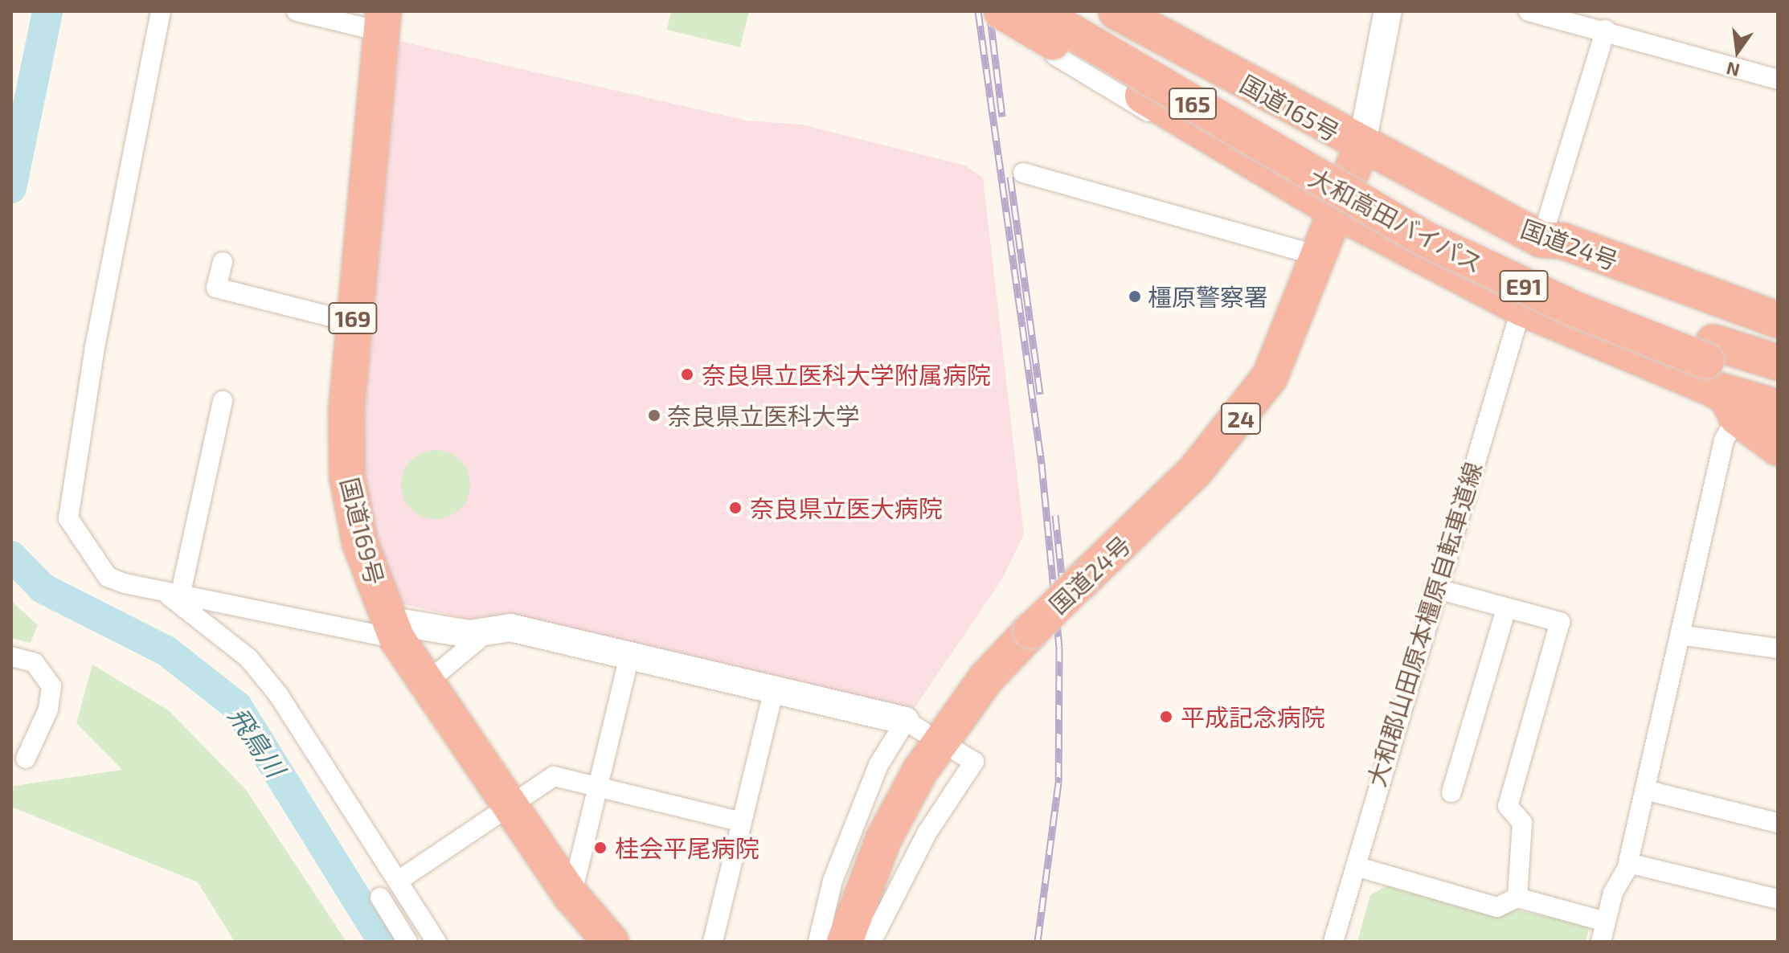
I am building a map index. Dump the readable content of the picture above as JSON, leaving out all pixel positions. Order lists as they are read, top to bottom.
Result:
{
  "streets": {
    "highway": [
      "165",
      "国道165号",
      "大和高田バイパス",
      "国道24号",
      "E91",
      "169",
      "24",
      "国道169号"
    ],
    "street": ["大和郡山田原本橿原自転車道線"]
  },
  "crossings": [
    ["165", "国道165号"],
    ["165", "大和高田バイパス"],
    ["165", "国道24号"],
    ["国道165号", "大和高田バイパス"],
    ["国道165号", "国道24号"],
    ["大和高田バイパス", "国道24号"]
  ],
  "water": ["飛鳥川"],
  "places": [
    "橿原警察署",
    "奈良県立医科大学附属病院",
    "奈良県立医科大学",
    "奈良県立医大病院",
    "平成記念病院",
    "桂会平尾病院"
  ],
  "north": "bottom"
}
